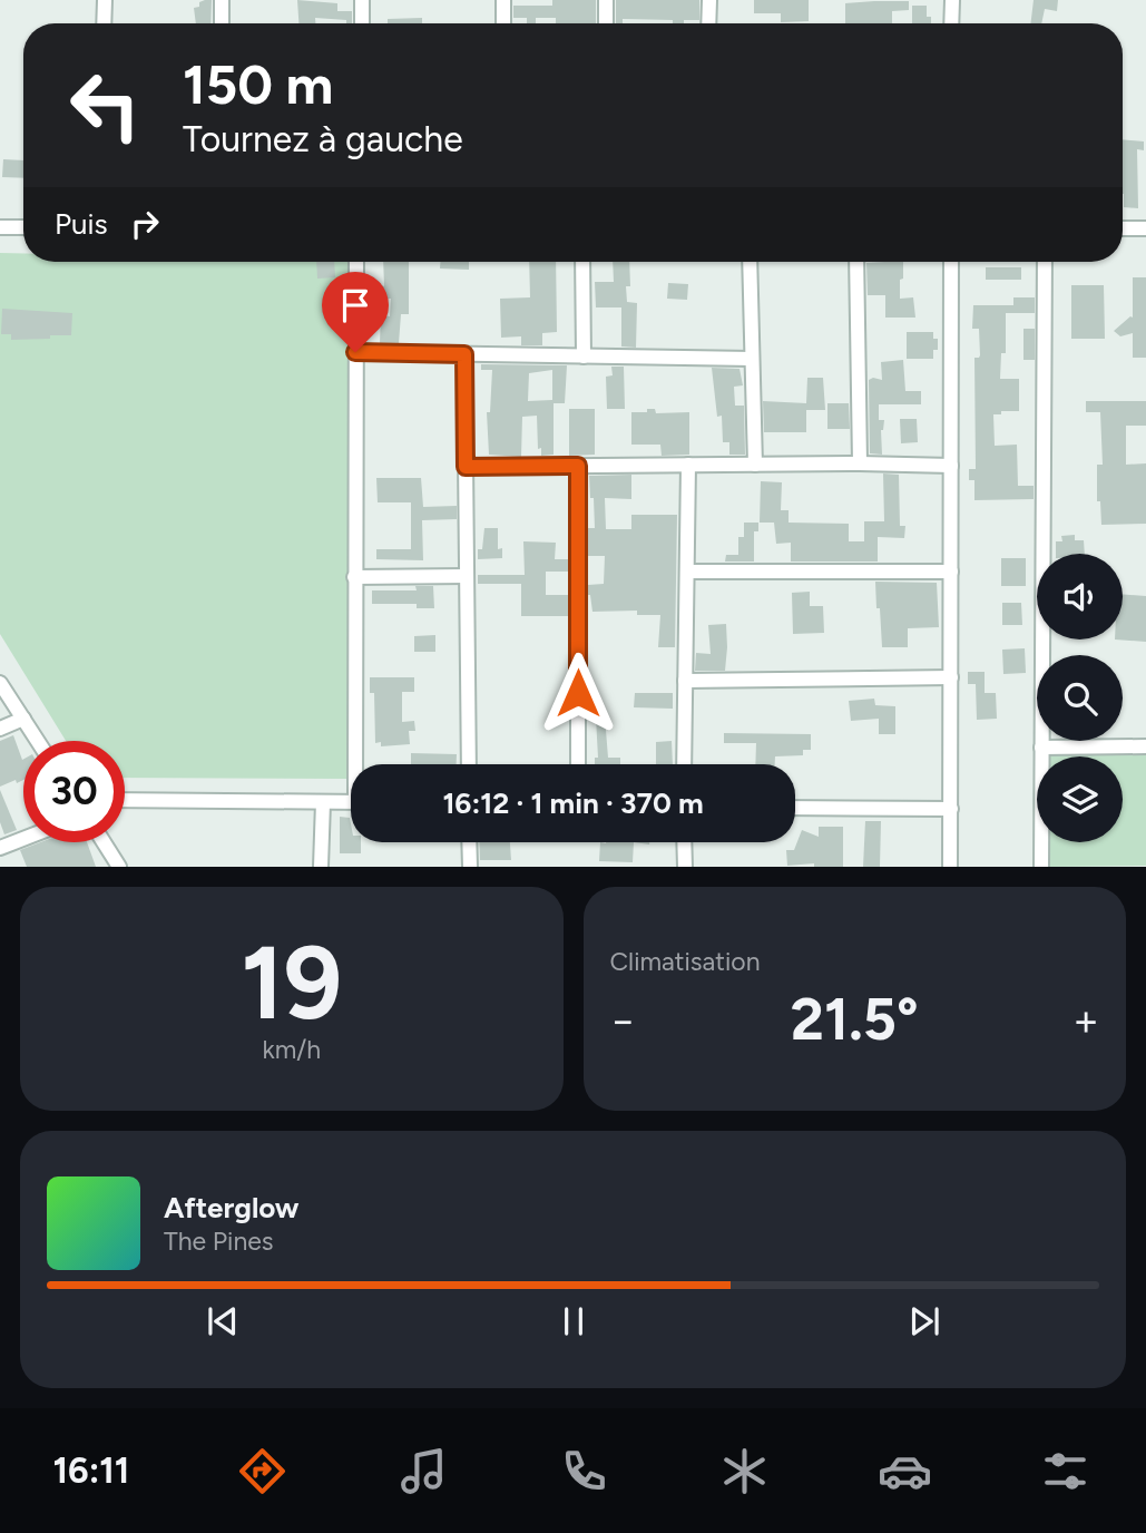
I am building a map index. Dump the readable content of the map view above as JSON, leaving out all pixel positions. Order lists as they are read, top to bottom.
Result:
{
  "page": {
    "turn": ["150 m", "Tournez à gauche"],
    "then": "Puis",
    "limit": "30",
    "trip": "16:12 · 1 min · 370 m",
    "tile": [
      ["19", "km/h"],
      "Climatisation"
    ],
    "heat": ["−", "21.5°", "+"],
    "song": ["Afterglow", "The Pines"],
    "tabs": "16:11"
  }
}
